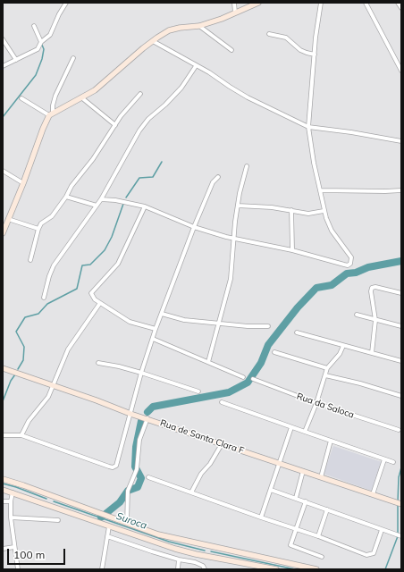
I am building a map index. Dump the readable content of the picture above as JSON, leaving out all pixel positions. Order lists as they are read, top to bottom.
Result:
{
  "streets": {
    "street": ["Rua da Saloca", "Rua de Santa Clara F"]
  },
  "water": ["Suroca"],
  "scale_bar": "100 m"
}
